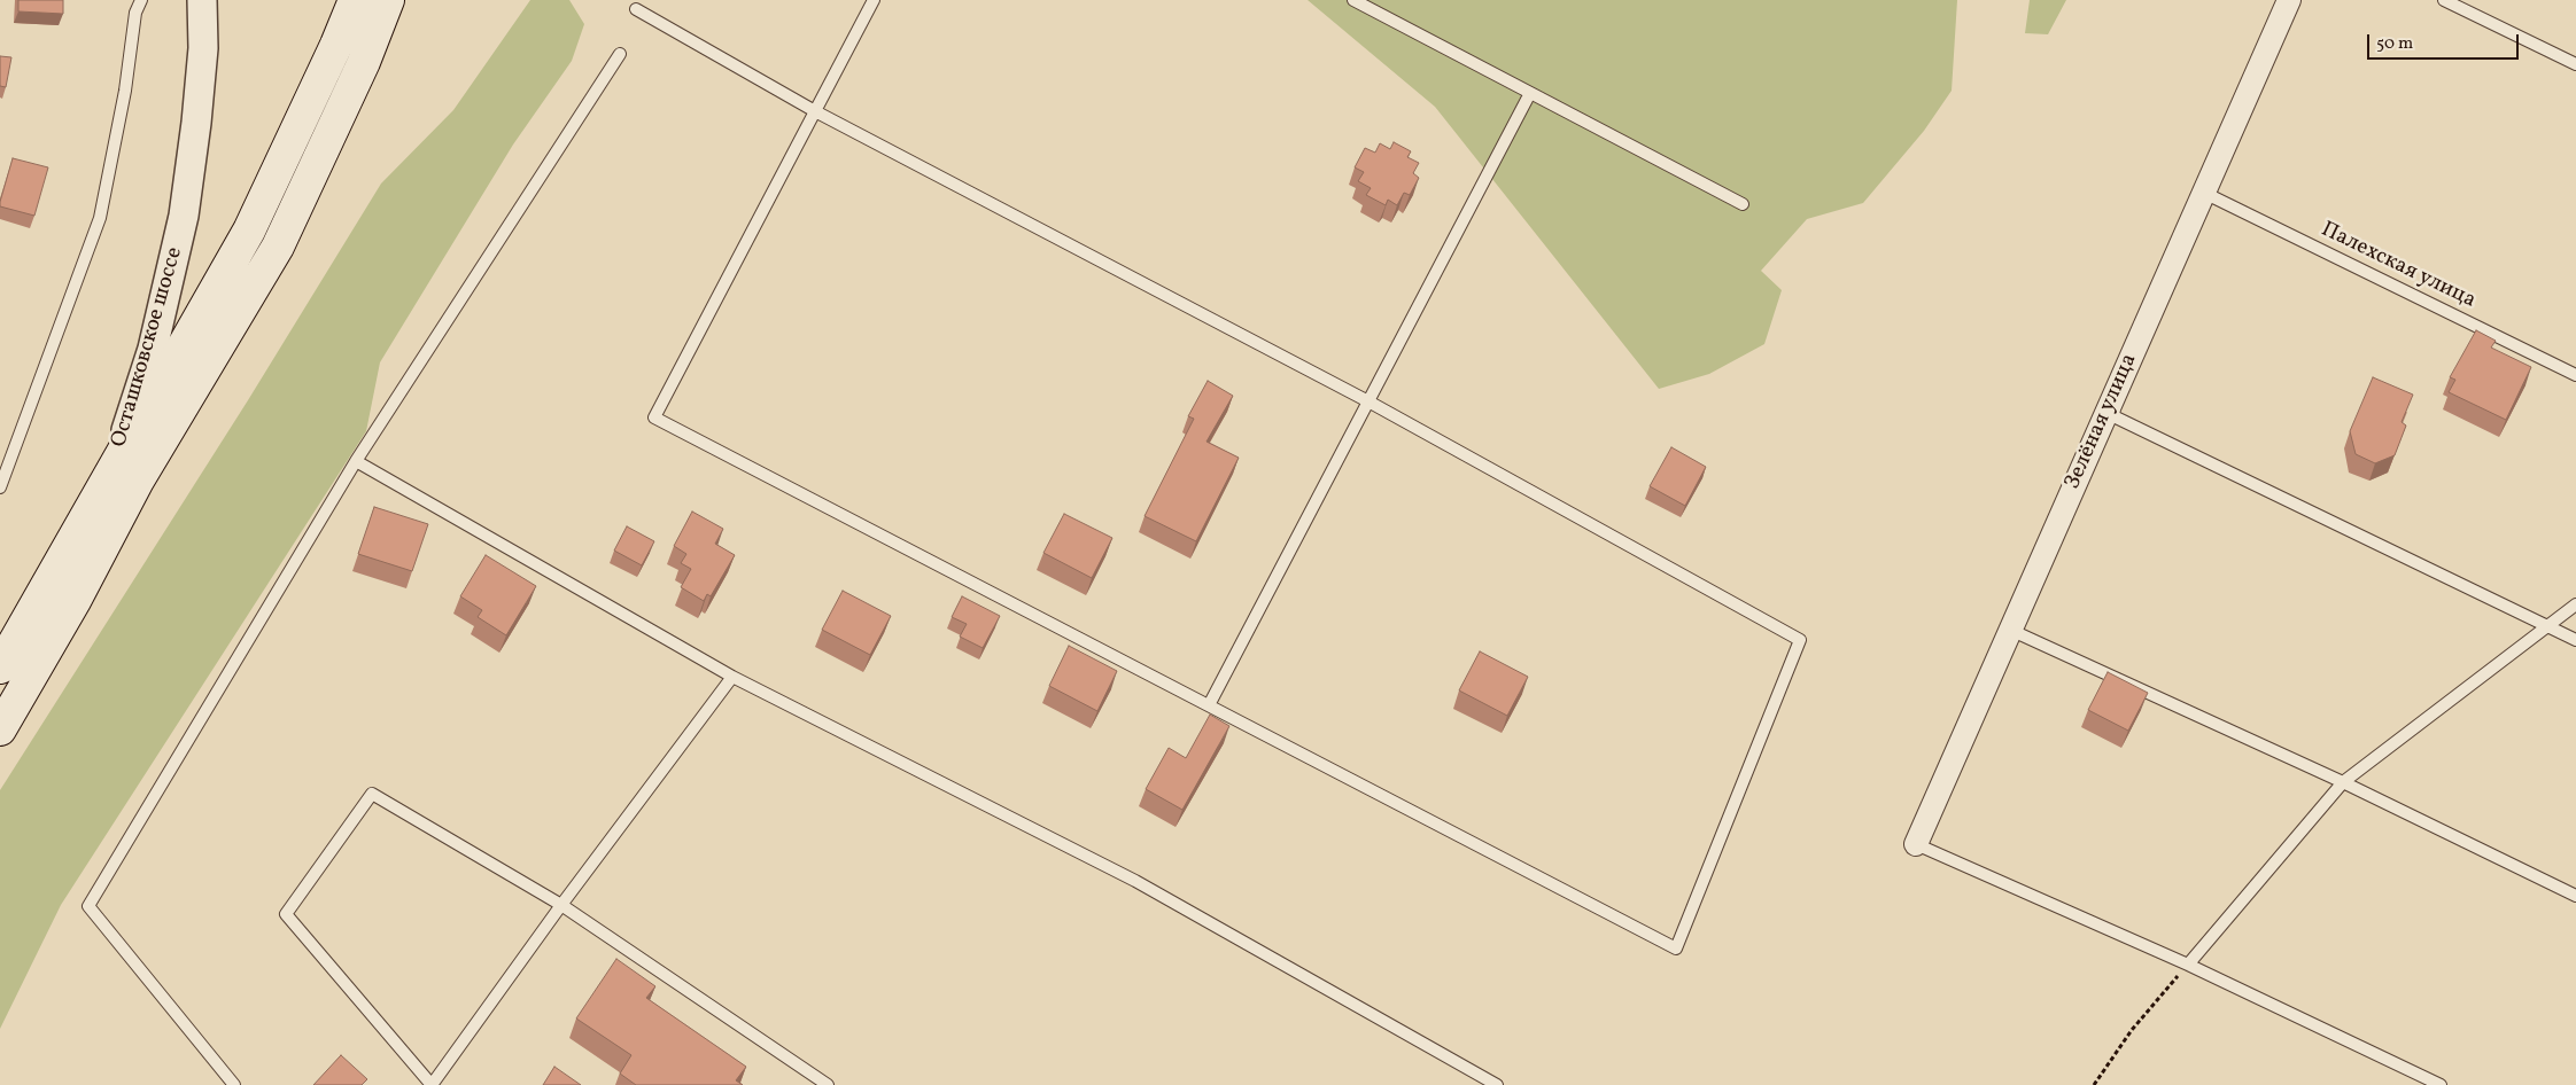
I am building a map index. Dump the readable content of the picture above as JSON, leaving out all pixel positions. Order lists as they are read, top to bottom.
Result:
{
  "streets": {
    "main road": ["Осташковское шоссе"],
    "street": ["Зелёная улица"],
    "lane": ["Палехская улица"]
  },
  "crossings": [
    ["Палехская улица", "Зелёная улица"]
  ],
  "scale_bar": "50 m"
}
